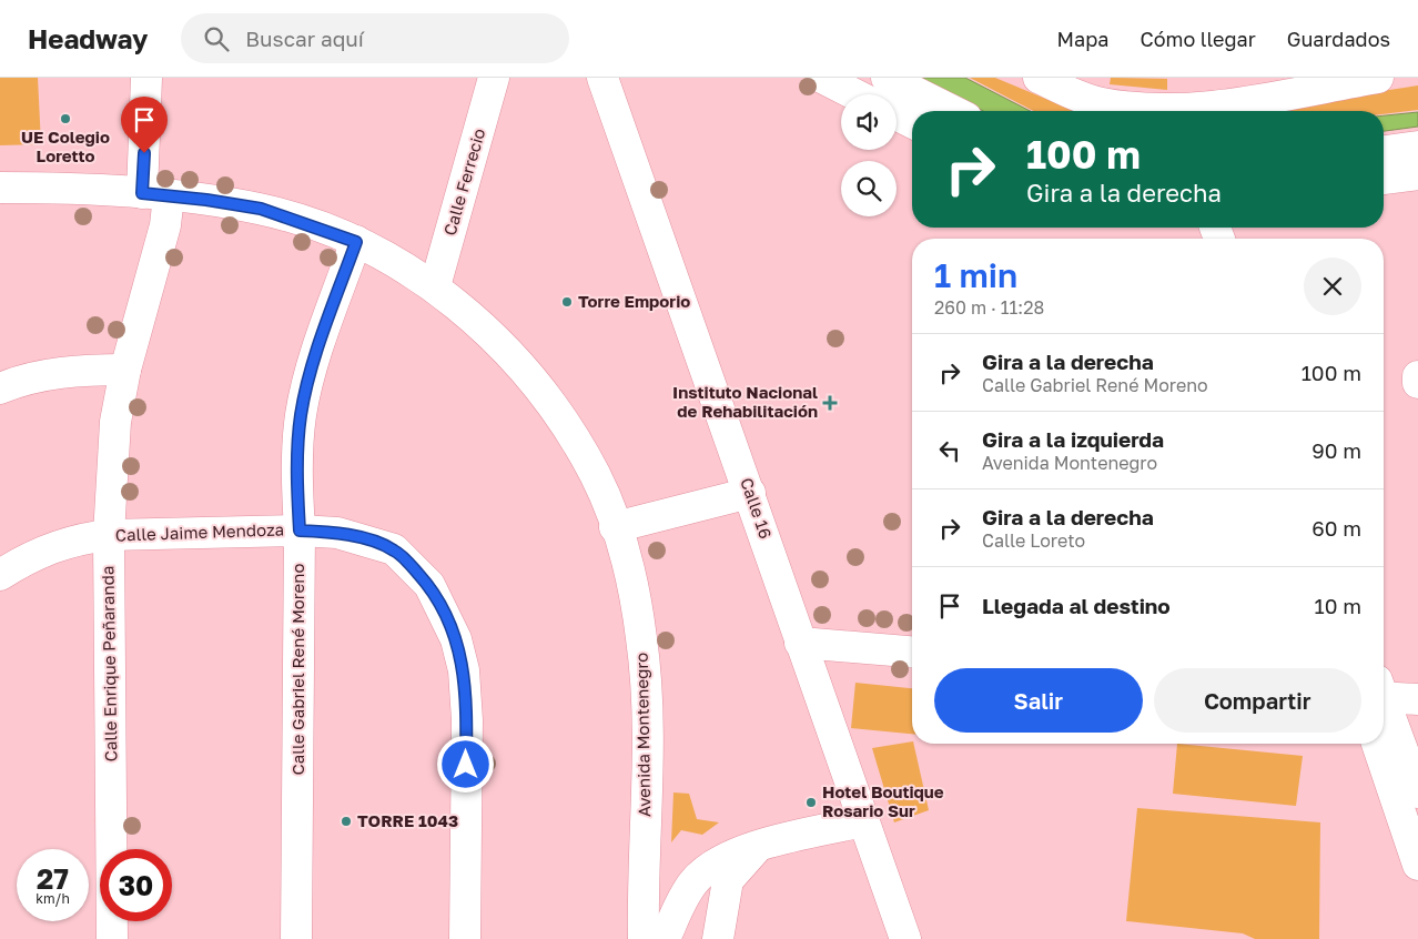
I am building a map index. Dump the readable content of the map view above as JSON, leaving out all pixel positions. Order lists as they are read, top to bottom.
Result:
{
  "streets": {
    "street": [
      "Calle Ferrecio",
      "Calle 16",
      "Calle Jaime Mendoza",
      "Calle Enrique Peñaranda",
      "Calle Gabriel René Moreno",
      "Avenida Montenegro"
    ]
  },
  "crossings": [
    ["Calle Ferrecio", "Avenida Montenegro"],
    ["Calle Jaime Mendoza", "Calle Enrique Peñaranda"],
    ["Calle Jaime Mendoza", "Calle Gabriel René Moreno"],
    ["Calle Enrique Peñaranda", "Avenida Montenegro"],
    ["Calle Gabriel René Moreno", "Avenida Montenegro"]
  ],
  "places": {
    "other": [
      "UE Colegio Loretto",
      "Torre Emporio",
      "Hotel Boutique Rosario Sur",
      "TORRE 1043"
    ],
    "health": ["Instituto Nacional de Rehabilitación"]
  },
  "page": {
    "header": "Headway",
    "search": "Buscar aquí",
    "nav": ["Mapa", "Cómo llegar", "Guardados"],
    "turn": ["100 m", "Gira a la derecha"],
    "heading": ["1 min", "260 m · 11:28"],
    "list": [
      {
        "name": "Gira a la derecha",
        "note": "Calle Gabriel René Moreno",
        "value": "100 m"
      },
      {
        "name": "Gira a la izquierda",
        "note": "Avenida Montenegro",
        "value": "90 m"
      },
      {
        "name": "Gira a la derecha",
        "note": "Calle Loreto",
        "value": "60 m"
      },
      {
        "name": "Llegada al destino",
        "value": "10 m"
      }
    ],
    "buttons": ["Salir", "Compartir"],
    "speed": "27 km/h",
    "limit": "30"
  }
}
